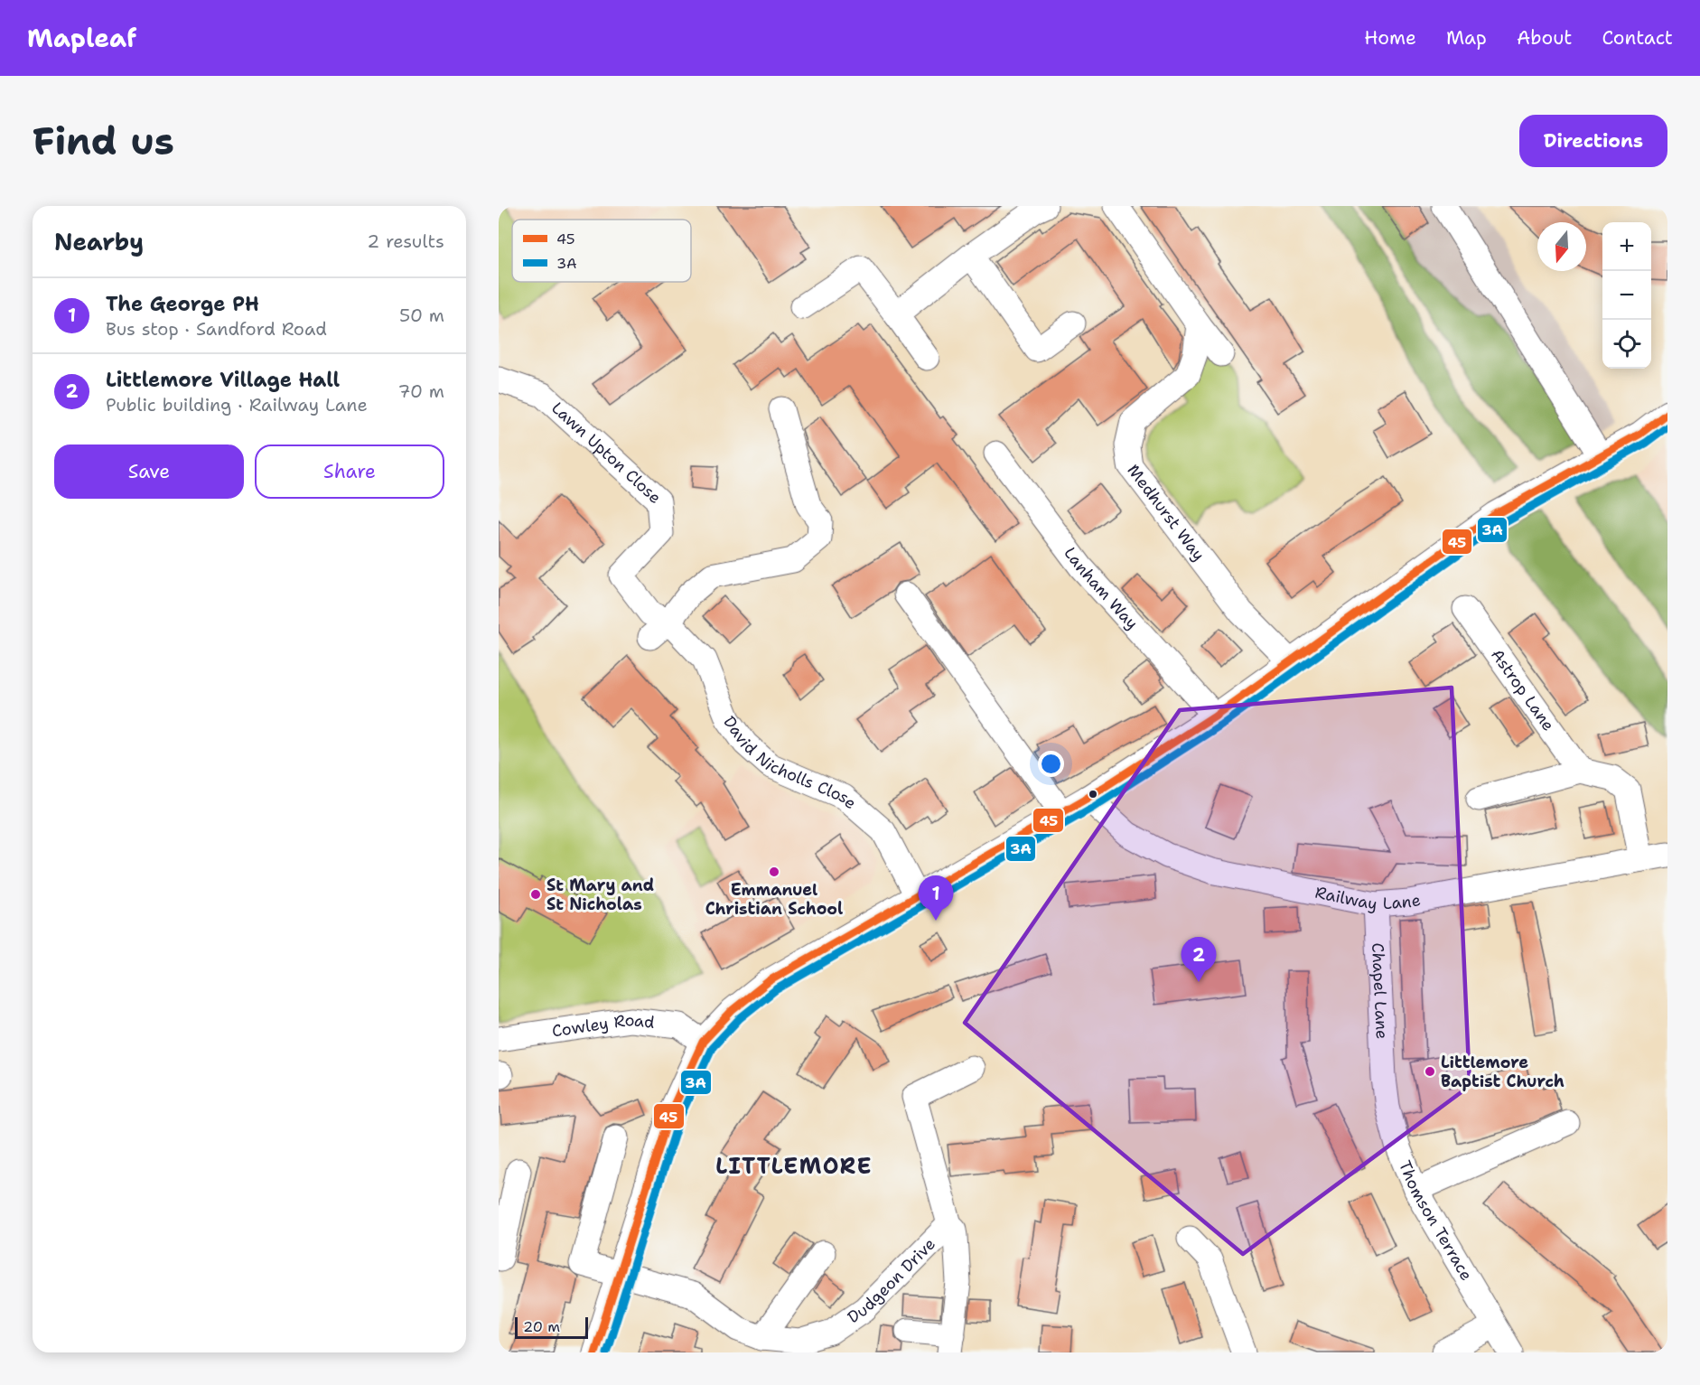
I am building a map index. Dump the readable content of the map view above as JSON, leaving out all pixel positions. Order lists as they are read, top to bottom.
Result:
{
  "streets": {
    "street": [
      "Lawn Upton Close",
      "Medhurst Way",
      "Lanham Way",
      "Astrop Lane",
      "David Nicholls Close",
      "Railway Lane",
      "Chapel Lane",
      "Cowley Road",
      "Thomson Terrace",
      "Dudgeon Drive"
    ]
  },
  "crossings": [
    ["Lawn Upton Close", "David Nicholls Close"],
    ["Railway Lane", "Chapel Lane"],
    ["Chapel Lane", "Thomson Terrace"]
  ],
  "districts": ["LITTLEMORE"],
  "places": ["Emmanuel Christian School", "St Mary and St Nicholas", "Littlemore Baptist Church"],
  "lines": ["transit line 45", "transit line 3A"],
  "legend": ["45", "3A"],
  "scale_bar": "20 m",
  "north": "bottom",
  "page": {
    "header": "Mapleaf",
    "nav": [
      "Home",
      "Map",
      "About",
      "Contact"
    ],
    "buttons": [
      "Directions",
      ["Save", "Share"]
    ],
    "title": "Find us",
    "heading": ["Nearby", "2 results"],
    "map_buttons": ["+", "−"],
    "list": [
      {
        "mark": "1",
        "name": "The George PH",
        "note": "Bus stop · Sandford Road",
        "value": "50 m"
      },
      {
        "mark": "2",
        "name": "Littlemore Village Hall",
        "note": "Public building · Railway Lane",
        "value": "70 m"
      }
    ],
    "pins": ["1", "2"],
    "scale": "20 m"
  }
}
